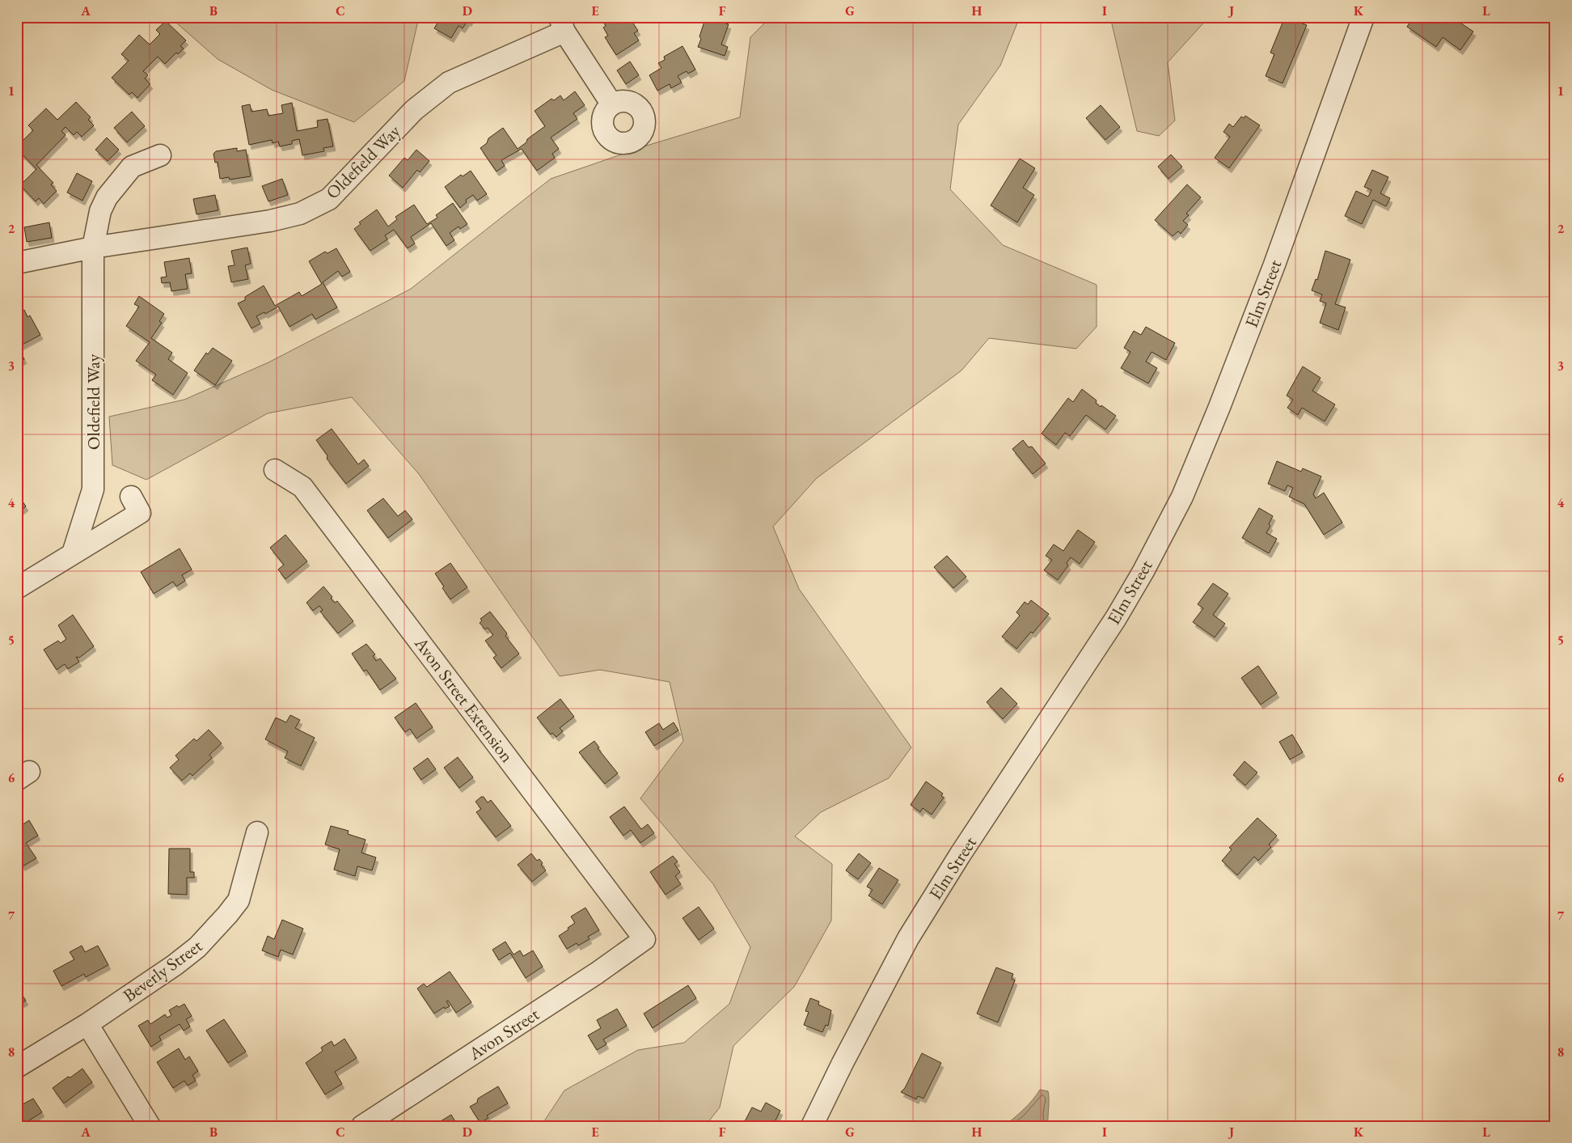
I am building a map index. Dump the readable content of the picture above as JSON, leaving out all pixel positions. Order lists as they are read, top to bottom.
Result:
{
  "streets": {
    "street": [
      "Oldefield Way",
      "Elm Street",
      "Avon Street Extension",
      "Beverly Street",
      "Avon Street"
    ]
  },
  "crossings": [
    ["Avon Street Extension", "Avon Street"]
  ],
  "grid": {
    "columns": [
      "A",
      "B",
      "C",
      "D",
      "E",
      "F",
      "G",
      "H",
      "I",
      "J",
      "K",
      "L"
    ],
    "rows": [
      "1",
      "2",
      "3",
      "4",
      "5",
      "6",
      "7",
      "8"
    ]
  }
}
